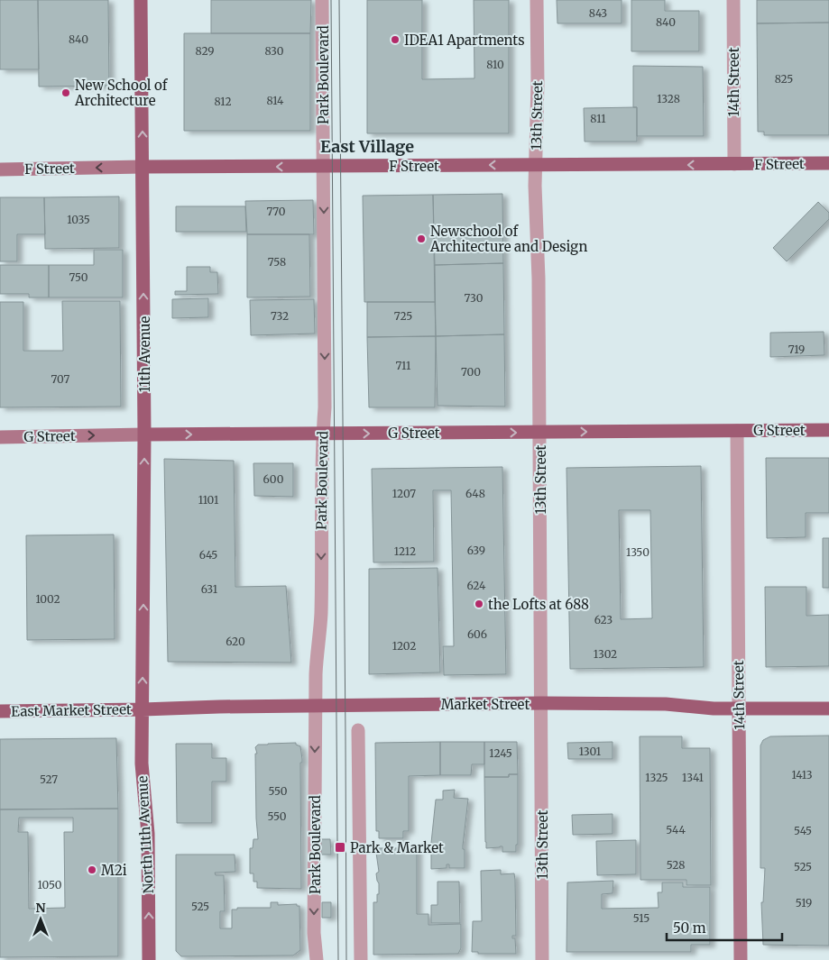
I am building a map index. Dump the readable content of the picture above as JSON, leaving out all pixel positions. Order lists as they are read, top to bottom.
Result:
{
  "streets": {
    "main road": [
      "14th Street",
      "F Street",
      "11th Avenue",
      "G Street",
      "Market Street",
      "East Market Street",
      "North 11th Avenue"
    ],
    "street": ["Park Boulevard", "13th Street"]
  },
  "crossings": [
    ["Park Boulevard", "F Street"],
    ["Park Boulevard", "G Street"],
    ["Park Boulevard", "Market Street"],
    ["14th Street", "F Street"],
    ["14th Street", "G Street"],
    ["14th Street", "Market Street"],
    ["13th Street", "F Street"],
    ["13th Street", "G Street"],
    ["13th Street", "Market Street"],
    ["F Street", "11th Avenue"],
    ["11th Avenue", "G Street"],
    ["11th Avenue", "Market Street"],
    ["11th Avenue", "East Market Street"],
    ["11th Avenue", "North 11th Avenue"],
    ["Market Street", "East Market Street"],
    ["Market Street", "North 11th Avenue"],
    ["East Market Street", "North 11th Avenue"]
  ],
  "one_way": [
    "Park Boulevard",
    "F Street",
    "11th Avenue",
    "G Street",
    "North 11th Avenue"
  ],
  "districts": ["East Village"],
  "places": {
    "other": [
      "IDEA1 Apartments",
      "New School of Architecture",
      "Newschool of Architecture and Design",
      "the Lofts at 688",
      "M2i"
    ],
    "transit": ["Park & Market"]
  },
  "house_numbers": [
    "843",
    "840",
    "840",
    "829",
    "830",
    "810",
    "825",
    "1328",
    "814",
    "812",
    "811",
    "770",
    "1035",
    "758",
    "750",
    "730",
    "732",
    "725",
    "719",
    "711",
    "700",
    "707",
    "600",
    "1207",
    "648",
    "1101",
    "639",
    "1212",
    "1350",
    "645",
    "624",
    "631",
    "1002",
    "623",
    "606",
    "620",
    "1202",
    "1302",
    "1301",
    "1245",
    "1413",
    "1325",
    "1341",
    "527",
    "550",
    "550",
    "544",
    "545",
    "528",
    "525",
    "1050",
    "519",
    "525",
    "515"
  ],
  "scale_bar": "50 m",
  "north": "top"
}
